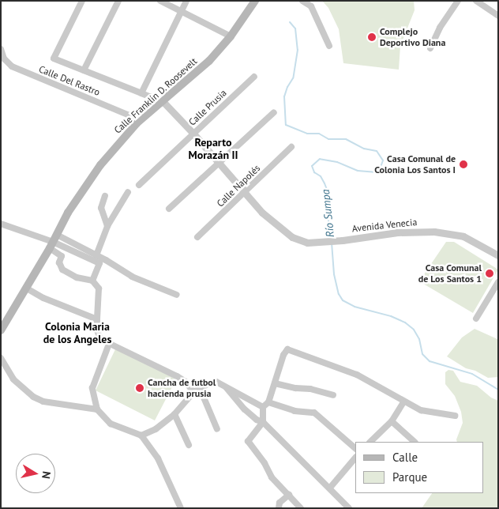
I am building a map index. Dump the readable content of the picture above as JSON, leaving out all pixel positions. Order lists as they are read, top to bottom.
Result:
{
  "streets": {
    "main road": ["Calle Franklin D. Roosevelt"],
    "street": [
      "Calle Del Rastro",
      "Calle Prusia",
      "Calle Napolés",
      "Avenida Venecia"
    ]
  },
  "crossings": [
    ["Calle Del Rastro", "Calle Franklin D. Roosevelt"],
    ["Calle Franklin D. Roosevelt", "Avenida Venecia"],
    ["Calle Prusia", "Avenida Venecia"],
    ["Calle Napolés", "Avenida Venecia"]
  ],
  "districts": ["Reparto Morazán II", "Colonia Maria de los Angeles"],
  "water": ["Río Sumpa"],
  "places": [
    "Complejo Deportivo Diana",
    "Casa Comunal de Colonia Los Santos I",
    "Casa Comunal de Los Santos 1",
    "Cancha de futbol hacienda prusia"
  ],
  "legend": ["Calle", "Parque"],
  "north": "right"
}
